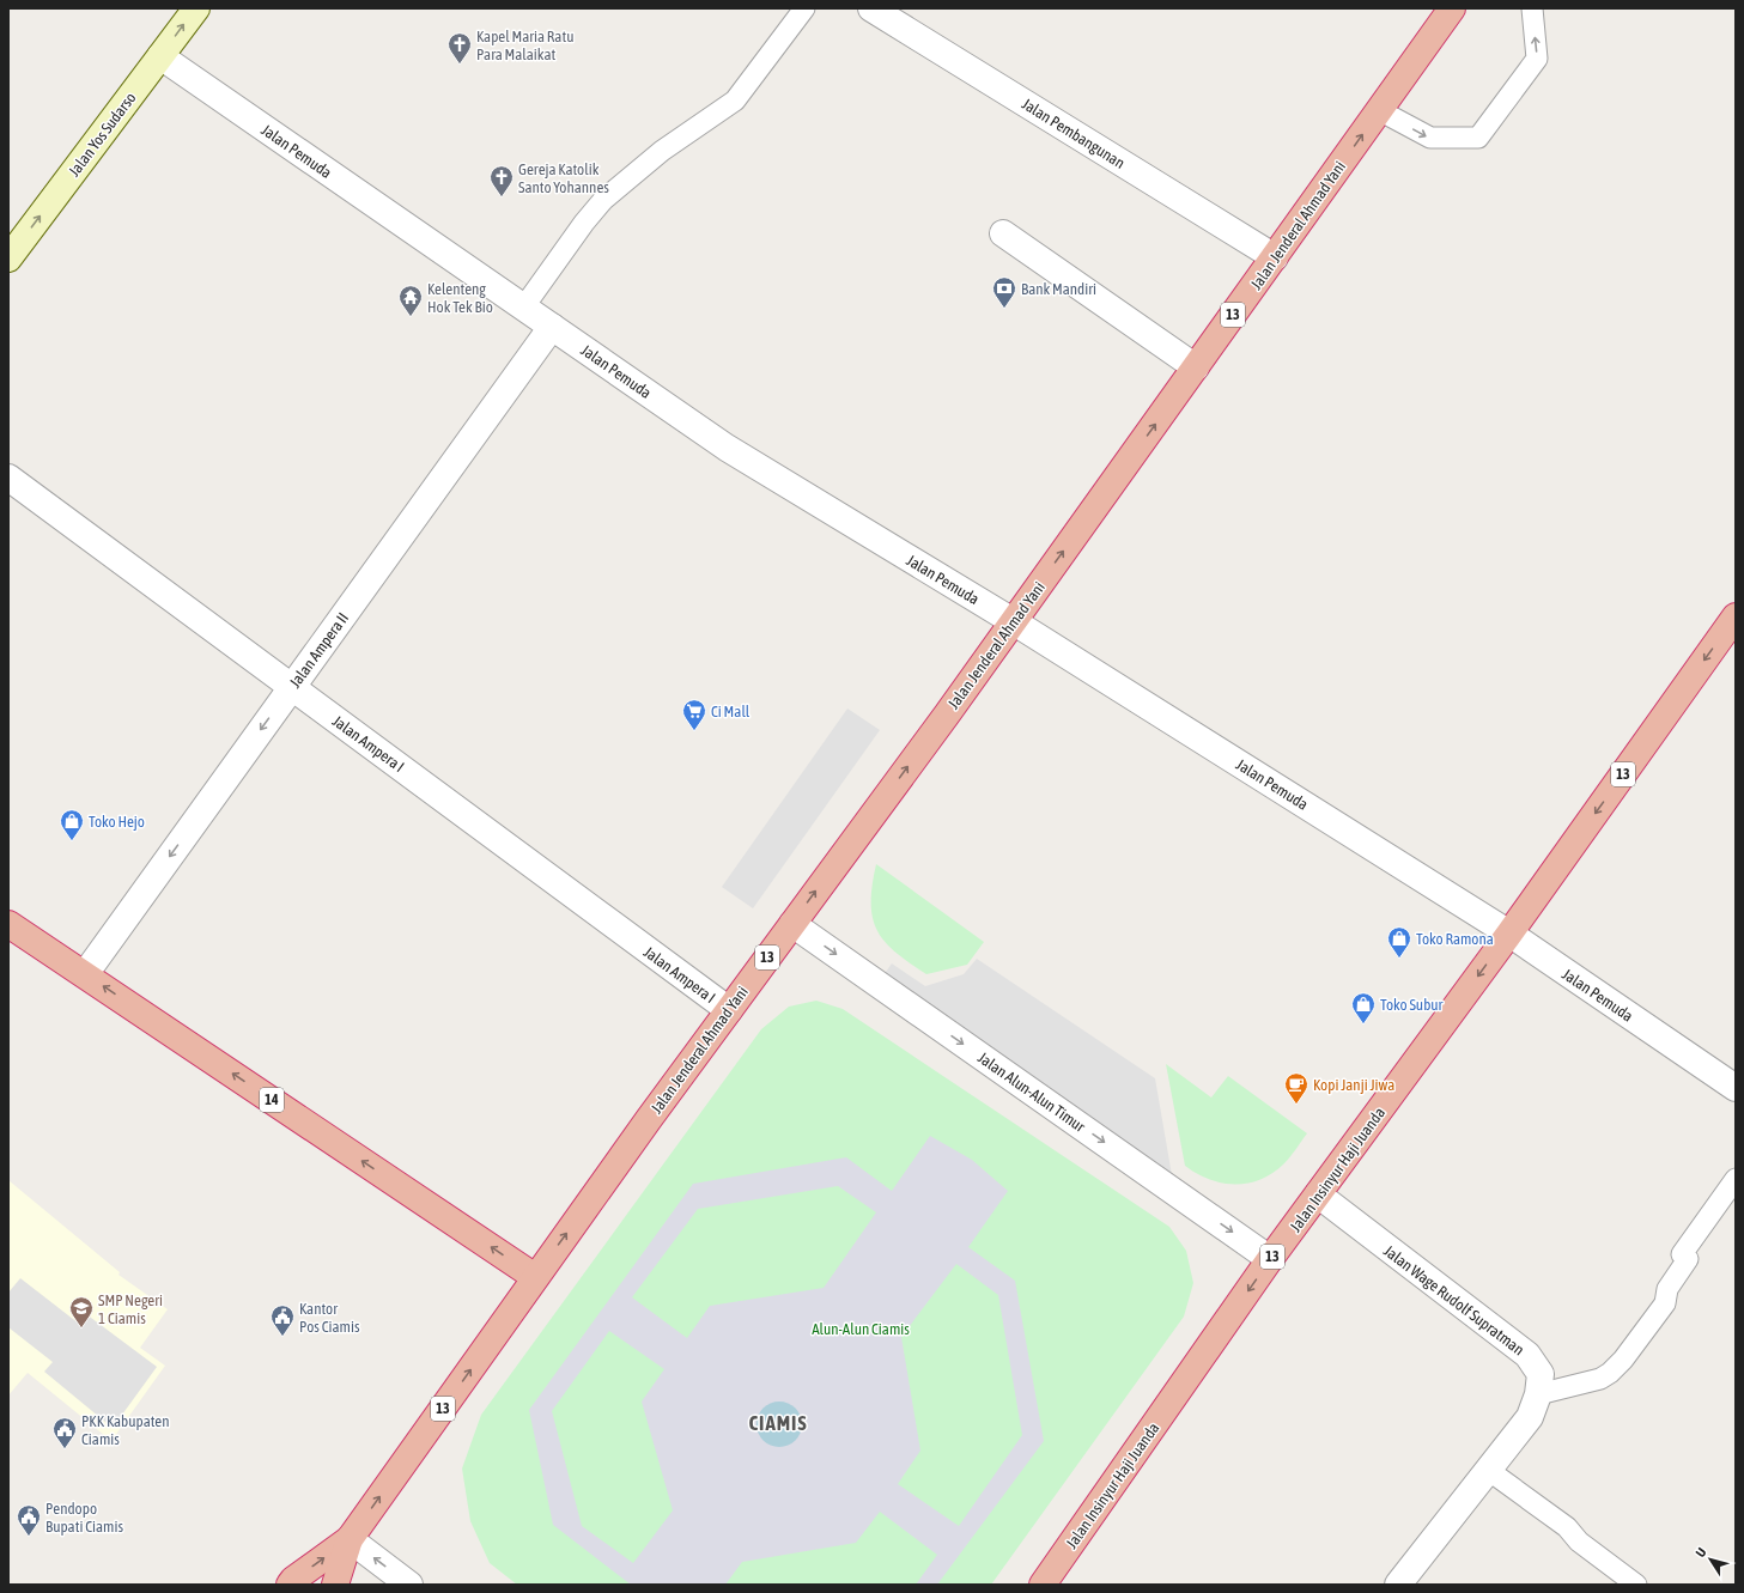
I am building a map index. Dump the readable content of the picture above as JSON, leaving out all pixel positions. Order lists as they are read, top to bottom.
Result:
{
  "streets": {
    "highway": [
      "Jalan Jenderal Ahmad Yani",
      "13",
      "14",
      "Jalan Insinyur Haji Juanda"
    ],
    "main road": ["Jalan Yos Sudarso"],
    "street": [
      "Jalan Pembangunan",
      "Jalan Pemuda",
      "Jalan Ampera II",
      "Jalan Ampera I",
      "Jalan Alun-Alun Timur",
      "Jalan Wage Rudolf Supratman"
    ]
  },
  "crossings": [
    ["Jalan Pembangunan", "Jalan Jenderal Ahmad Yani"],
    ["Jalan Yos Sudarso", "Jalan Pemuda"],
    ["Jalan Pemuda", "Jalan Jenderal Ahmad Yani"],
    ["Jalan Pemuda", "Jalan Ampera II"],
    ["Jalan Pemuda", "Jalan Insinyur Haji Juanda"],
    ["Jalan Jenderal Ahmad Yani", "13"],
    ["Jalan Jenderal Ahmad Yani", "Jalan Ampera I"],
    ["Jalan Jenderal Ahmad Yani", "Jalan Alun-Alun Timur"],
    ["Jalan Jenderal Ahmad Yani", "14"],
    ["13", "14"],
    ["Jalan Ampera II", "Jalan Ampera I"],
    ["Jalan Ampera II", "14"],
    ["Jalan Alun-Alun Timur", "Jalan Insinyur Haji Juanda"],
    ["Jalan Insinyur Haji Juanda", "Jalan Wage Rudolf Supratman"]
  ],
  "one_way": [
    "Jalan Yos Sudarso",
    "Jalan Jenderal Ahmad Yani",
    "Jalan Ampera II",
    "Jalan Alun-Alun Timur",
    "Jalan Insinyur Haji Juanda"
  ],
  "districts": ["CIAMIS"],
  "parks": ["Alun-Alun Ciamis"],
  "places": {
    "church": ["Kapel Maria Ratu Para Malaikat", "Gereja Katolik Santo Yohannes"],
    "bank": ["Bank Mandiri"],
    "temple": ["Kelenteng Hok Tek Bio"],
    "supermarket": ["Ci Mall"],
    "shop": ["Toko Hejo", "Toko Ramona", "Toko Subur"],
    "cafe": ["Kopi Janji Jiwa"],
    "school or university": ["SMP Negeri 1 Ciamis"],
    "public building": ["Kantor Pos Ciamis", "PKK Kabupaten Ciamis", "Pendopo Bupati Ciamis"]
  },
  "north": "top left"
}
